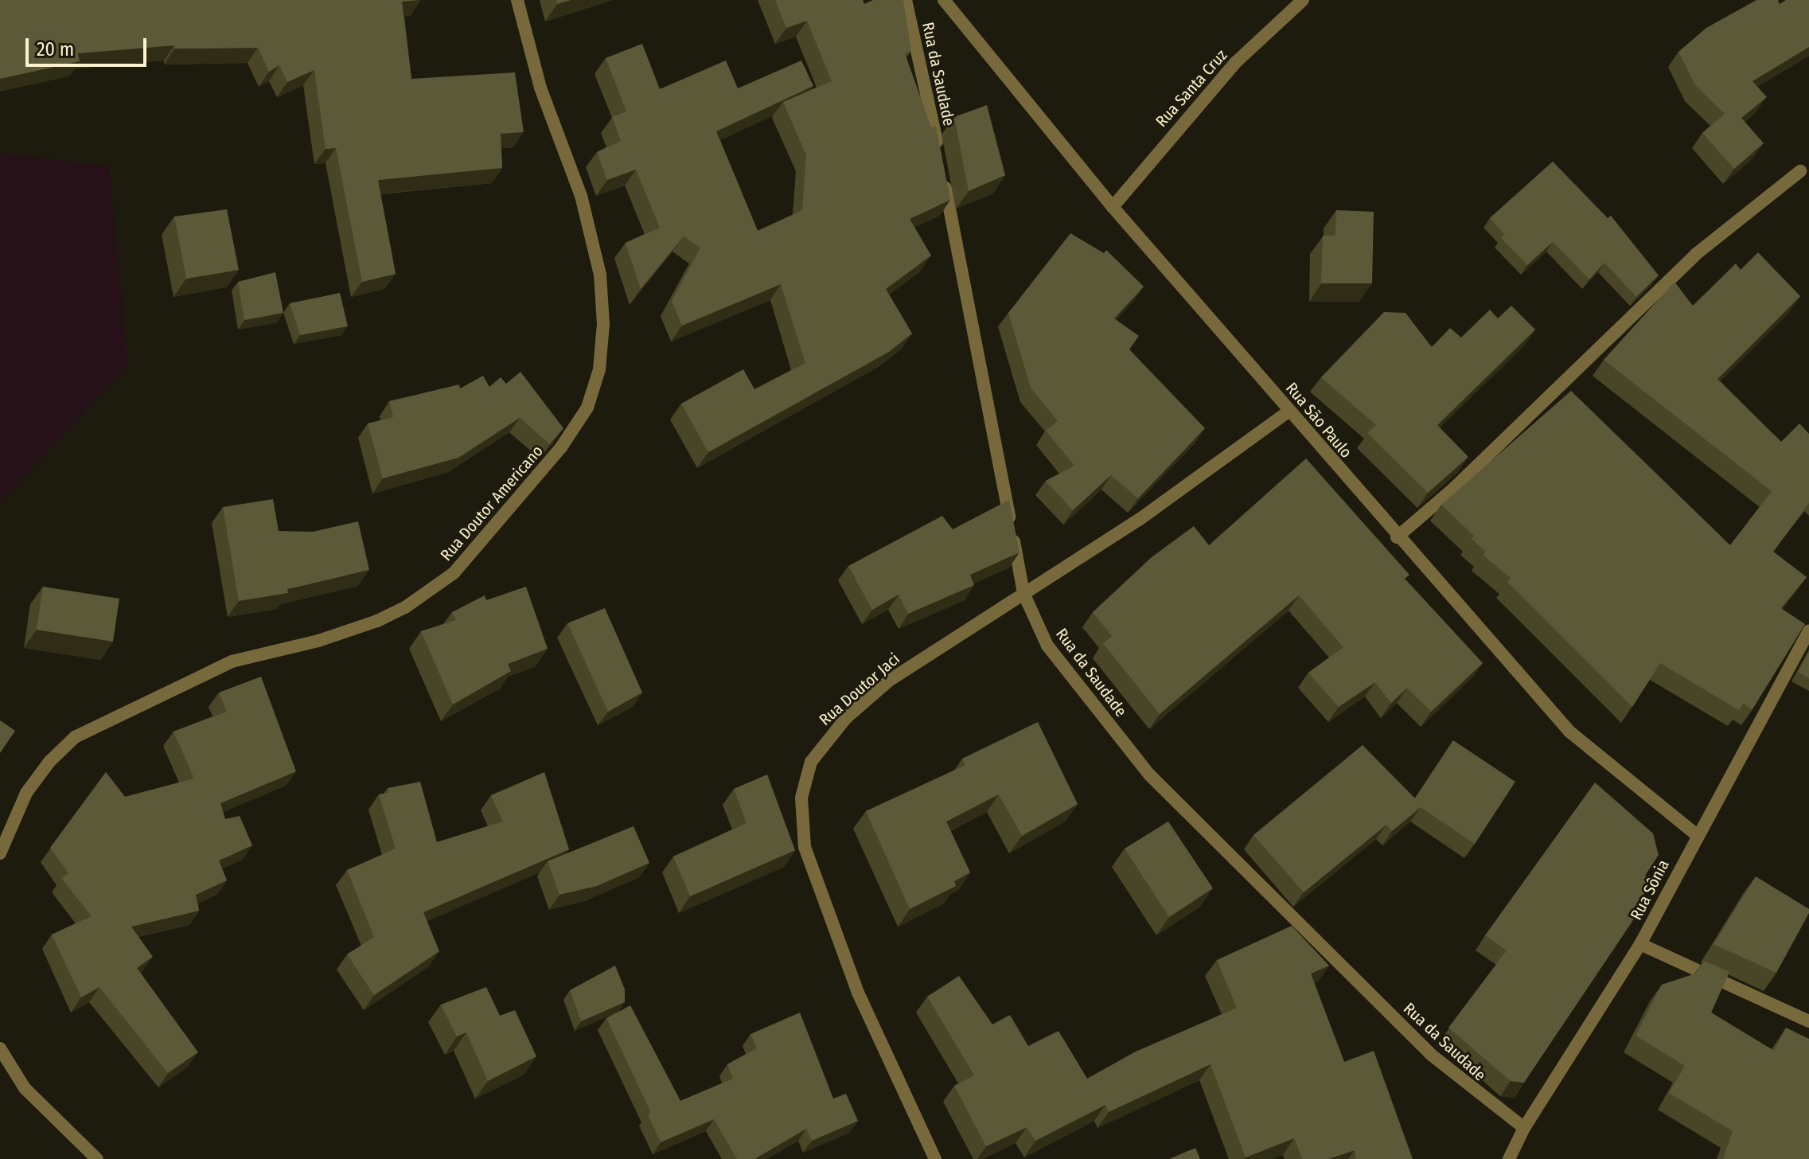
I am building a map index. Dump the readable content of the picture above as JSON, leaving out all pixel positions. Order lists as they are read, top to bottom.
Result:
{
  "streets": {
    "street": [
      "Rua da Saudade",
      "Rua Santa Cruz",
      "Rua São Paulo",
      "Rua Doutor Americano",
      "Rua Doutor Jaci",
      "Rua Sônia"
    ]
  },
  "crossings": [
    ["Rua da Saudade", "Rua Doutor Jaci"],
    ["Rua da Saudade", "Rua Sônia"],
    ["Rua Santa Cruz", "Rua São Paulo"],
    ["Rua São Paulo", "Rua Doutor Jaci"],
    ["Rua São Paulo", "Rua Sônia"]
  ],
  "scale_bar": "20 m"
}
